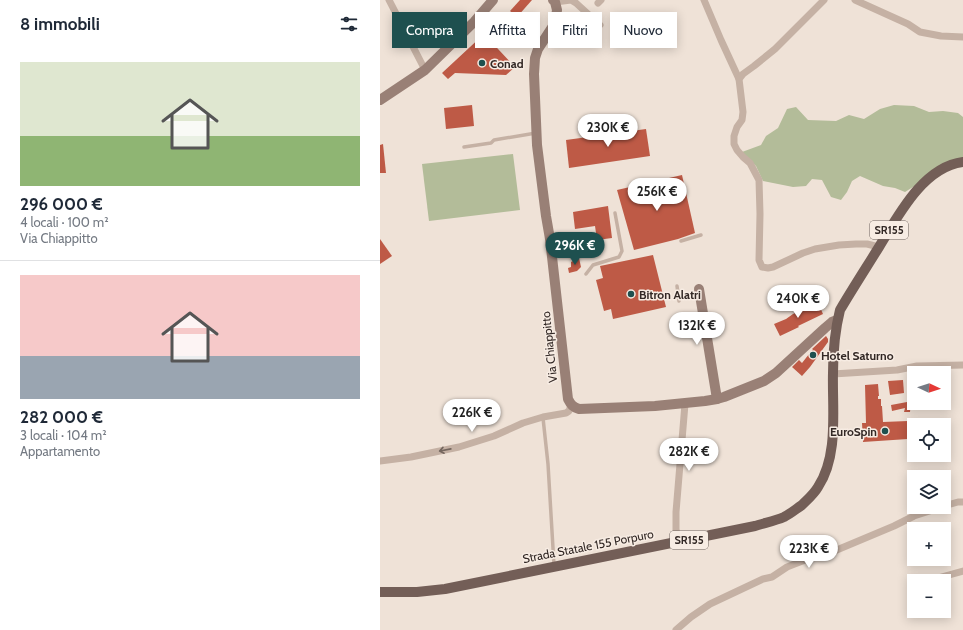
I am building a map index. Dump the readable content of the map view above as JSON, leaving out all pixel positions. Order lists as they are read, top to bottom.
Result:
{
  "streets": {
    "main road": ["SR155", "Strada Statale 155 Porpuro"],
    "street": ["Via Chiappitto"]
  },
  "places": [
    "Conad",
    "Bitron Alatri",
    "Hotel Saturno",
    "EuroSpin"
  ],
  "north": "right",
  "page": {
    "heading": "8 immobili",
    "chip": [
      "Compra",
      "Affitta",
      "Filtri",
      "Nuovo"
    ],
    "list": [
      {
        "name": "296 000 €",
        "note": "4 locali · 100 m² · Via Chiappitto"
      },
      {
        "name": "282 000 €",
        "note": "3 locali · 104 m² · Appartamento"
      }
    ],
    "price": [
      "230K €",
      "256K €",
      "296K €",
      "240K €",
      "132K €",
      "226K €",
      "282K €",
      "223K €"
    ],
    "map_buttons": ["+", "−"]
  }
}
